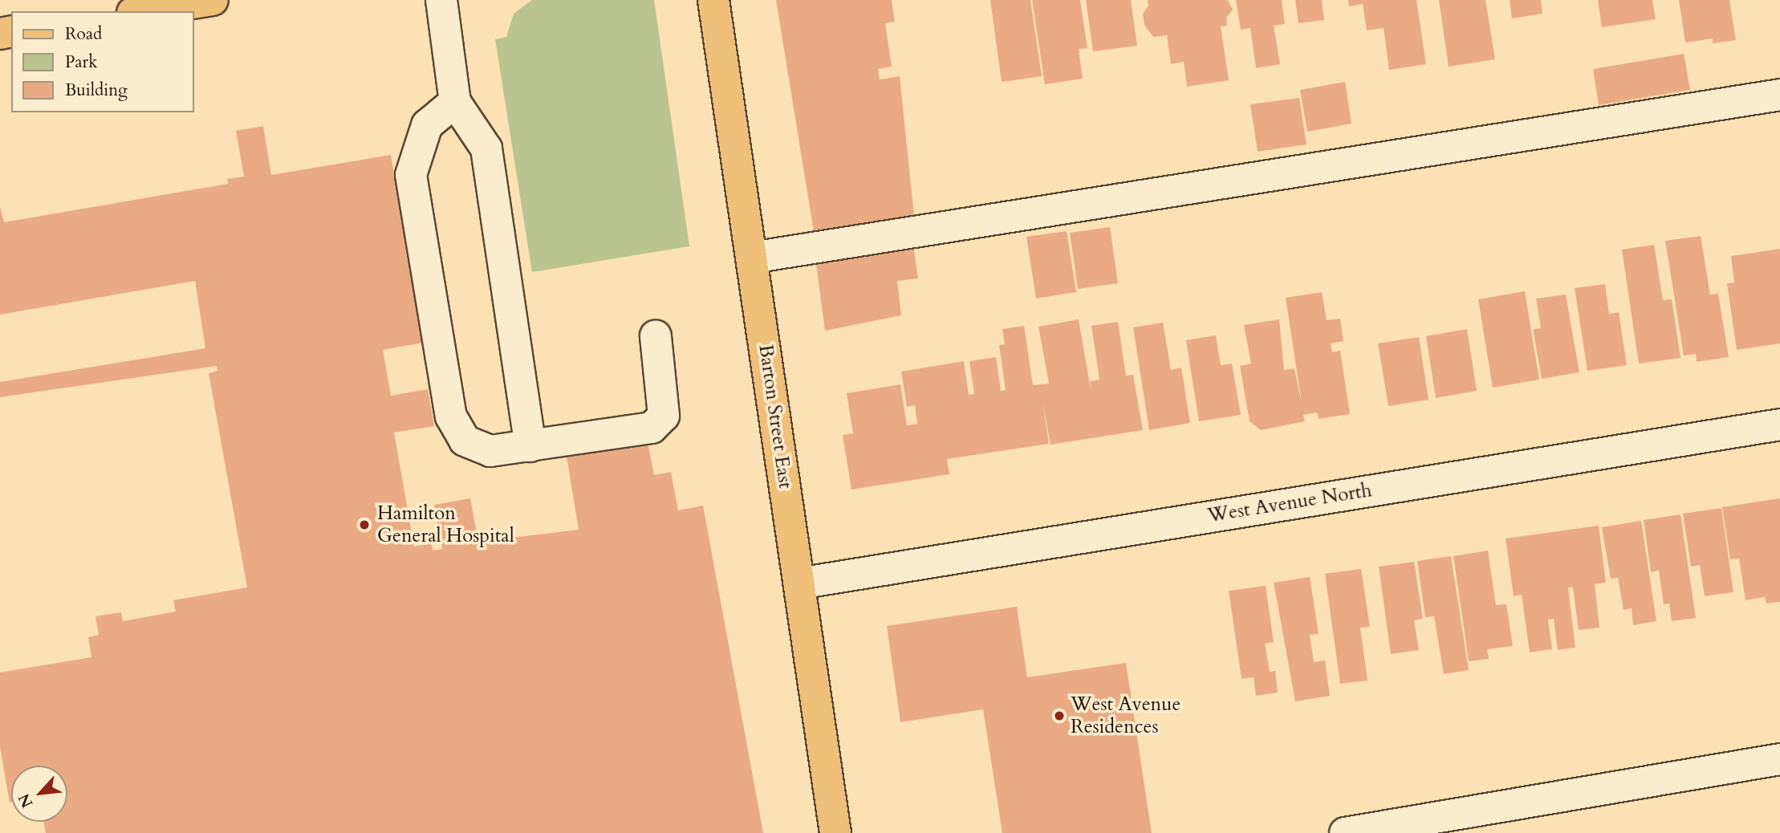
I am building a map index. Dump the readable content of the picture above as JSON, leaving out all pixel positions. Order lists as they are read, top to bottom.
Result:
{
  "streets": {
    "main road": ["Barton Street East"],
    "street": ["West Avenue North"]
  },
  "crossings": [
    ["Barton Street East", "West Avenue North"]
  ],
  "places": ["Hamilton General Hospital", "West Avenue Residences"],
  "legend": ["Road", "Park", "Building"],
  "north": "bottom left"
}
